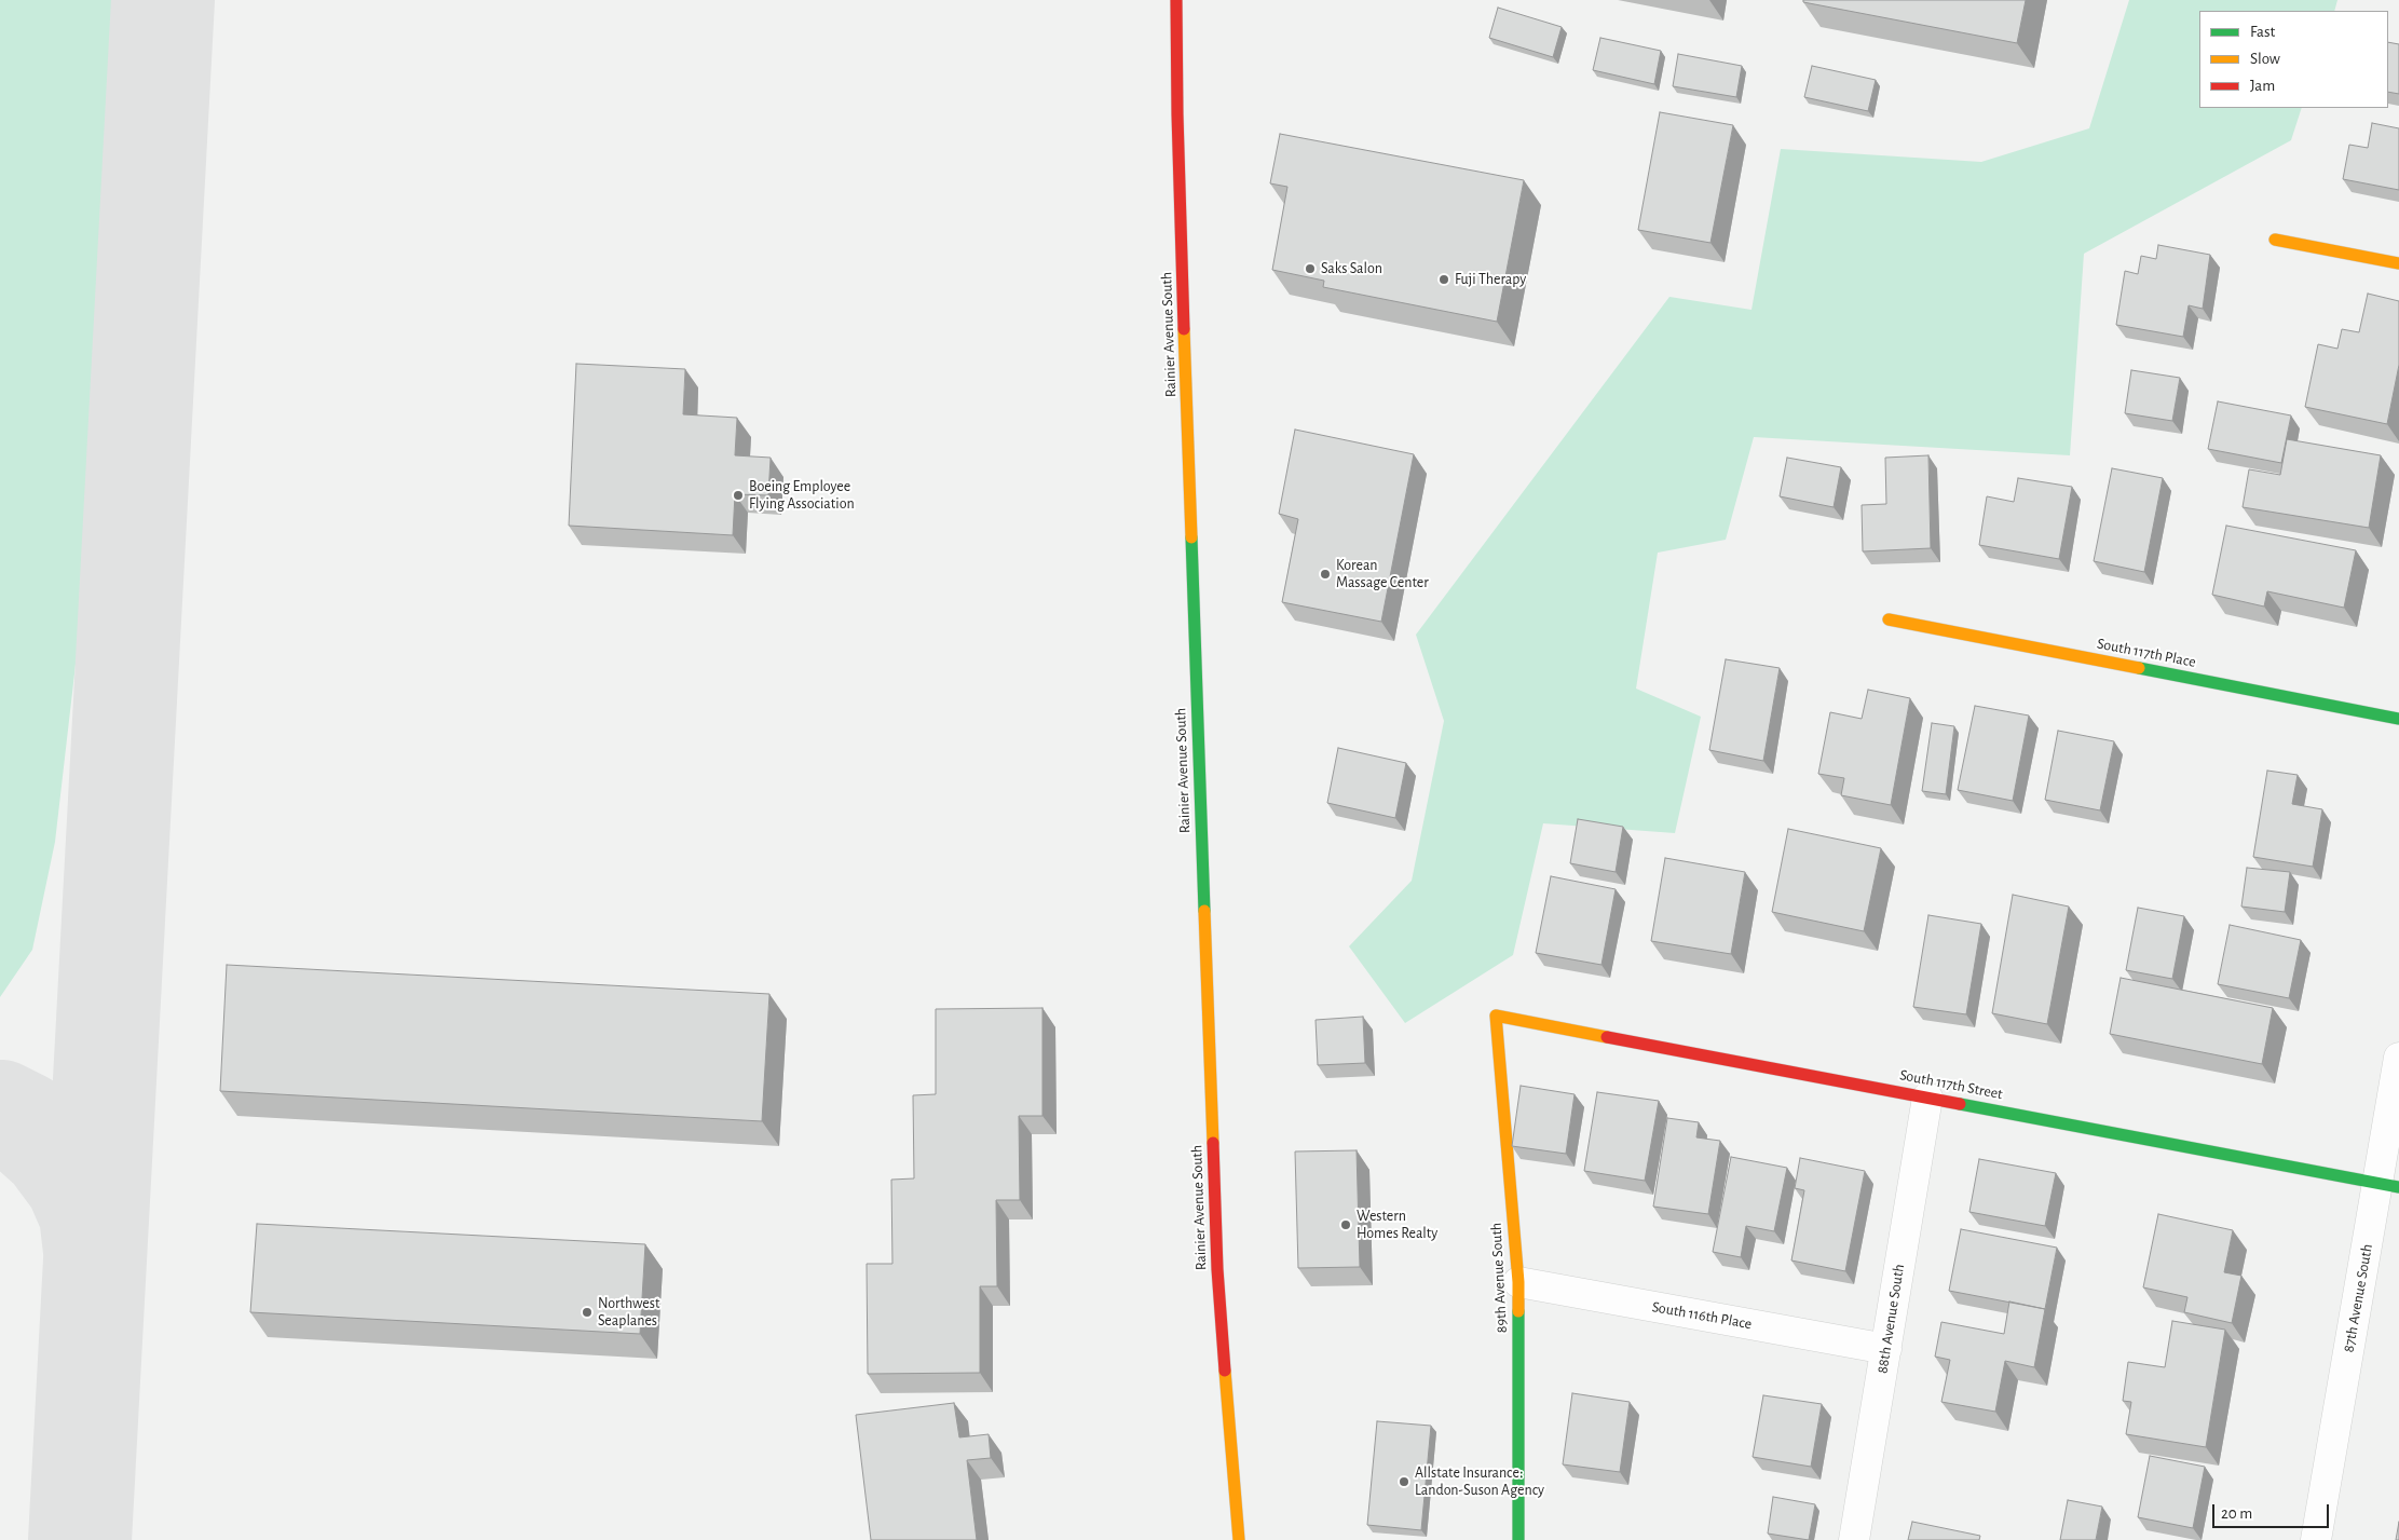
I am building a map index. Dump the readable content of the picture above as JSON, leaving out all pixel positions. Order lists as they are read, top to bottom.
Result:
{
  "streets": {
    "street": [
      "Rainier Avenue South",
      "South 117th Place",
      "South 117th Street",
      "89th Avenue South",
      "87th Avenue South",
      "South 116th Place",
      "88th Avenue South"
    ]
  },
  "crossings": [
    ["South 117th Street", "89th Avenue South"],
    ["South 117th Street", "87th Avenue South"],
    ["South 117th Street", "88th Avenue South"],
    ["89th Avenue South", "South 116th Place"],
    ["South 116th Place", "88th Avenue South"]
  ],
  "places": [
    "Saks Salon",
    "Fuji Therapy",
    "Boeing Employee Flying Association",
    "Korean Massage Center",
    "Western Homes Realty",
    "Northwest Seaplanes",
    "Allstate Insurance: Landon-Suson Agency"
  ],
  "legend": ["Fast", "Slow", "Jam"],
  "scale_bar": "20 m"
}
